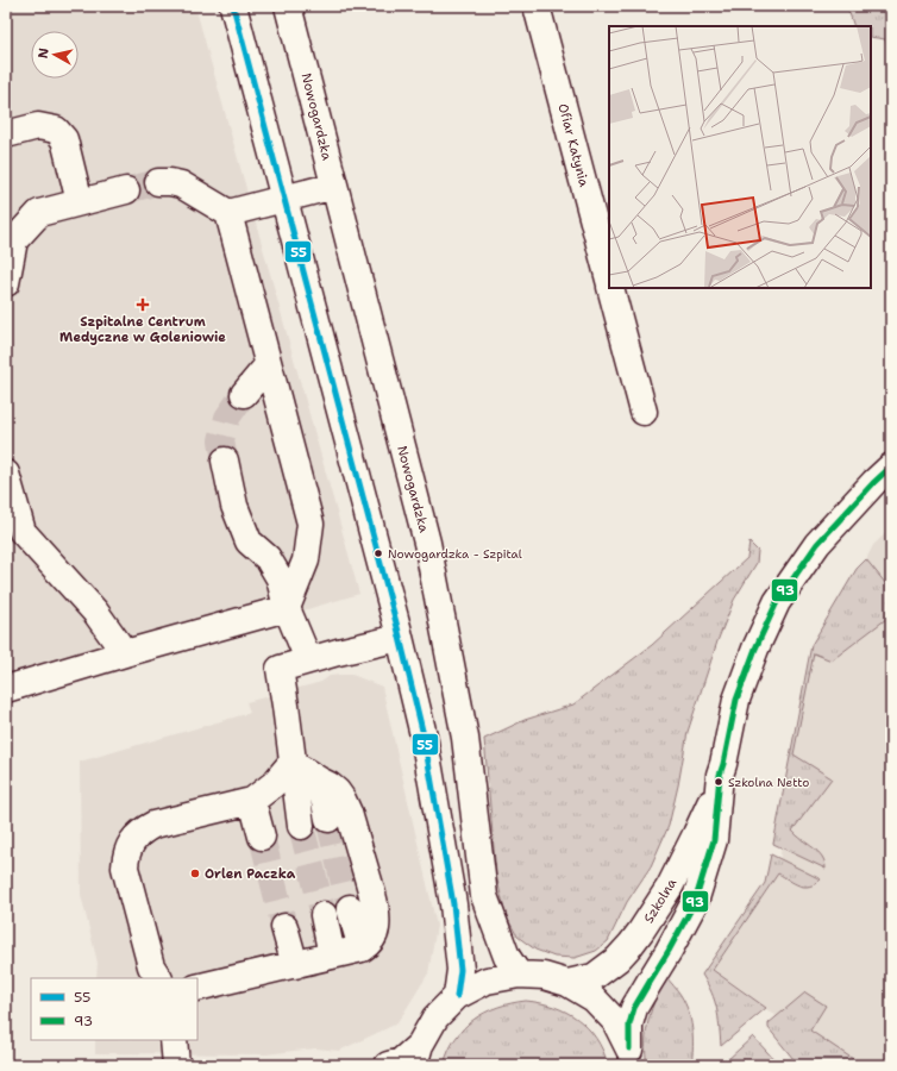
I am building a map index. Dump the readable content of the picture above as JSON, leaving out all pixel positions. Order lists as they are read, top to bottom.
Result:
{
  "streets": {
    "street": ["Nowogardzka", "Ofiar Katynia", "Szkolna"]
  },
  "places": {
    "health": ["Szpitalne Centrum Medyczne w Goleniowie"],
    "other": ["Nowogardzka - Szpital", "Szkolna Netto", "Orlen Paczka"]
  },
  "lines": ["transit line 55", "transit line 93"],
  "legend": ["55", "93"],
  "north": "left"
}
